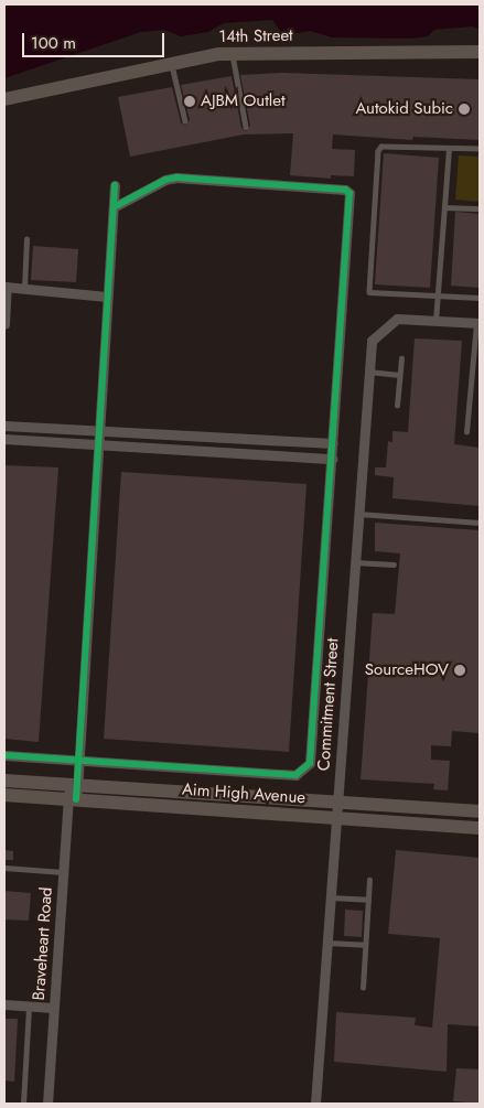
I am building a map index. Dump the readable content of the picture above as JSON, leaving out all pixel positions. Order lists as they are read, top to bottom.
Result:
{
  "streets": {
    "street": [
      "14th Street",
      "Commitment Street",
      "Aim High Avenue",
      "Braveheart Road"
    ]
  },
  "crossings": [
    ["Commitment Street", "Aim High Avenue"],
    ["Aim High Avenue", "Braveheart Road"]
  ],
  "places": ["AJBM Outlet", "Autokid Subic", "SourceHOV"],
  "scale_bar": "100 m"
}
